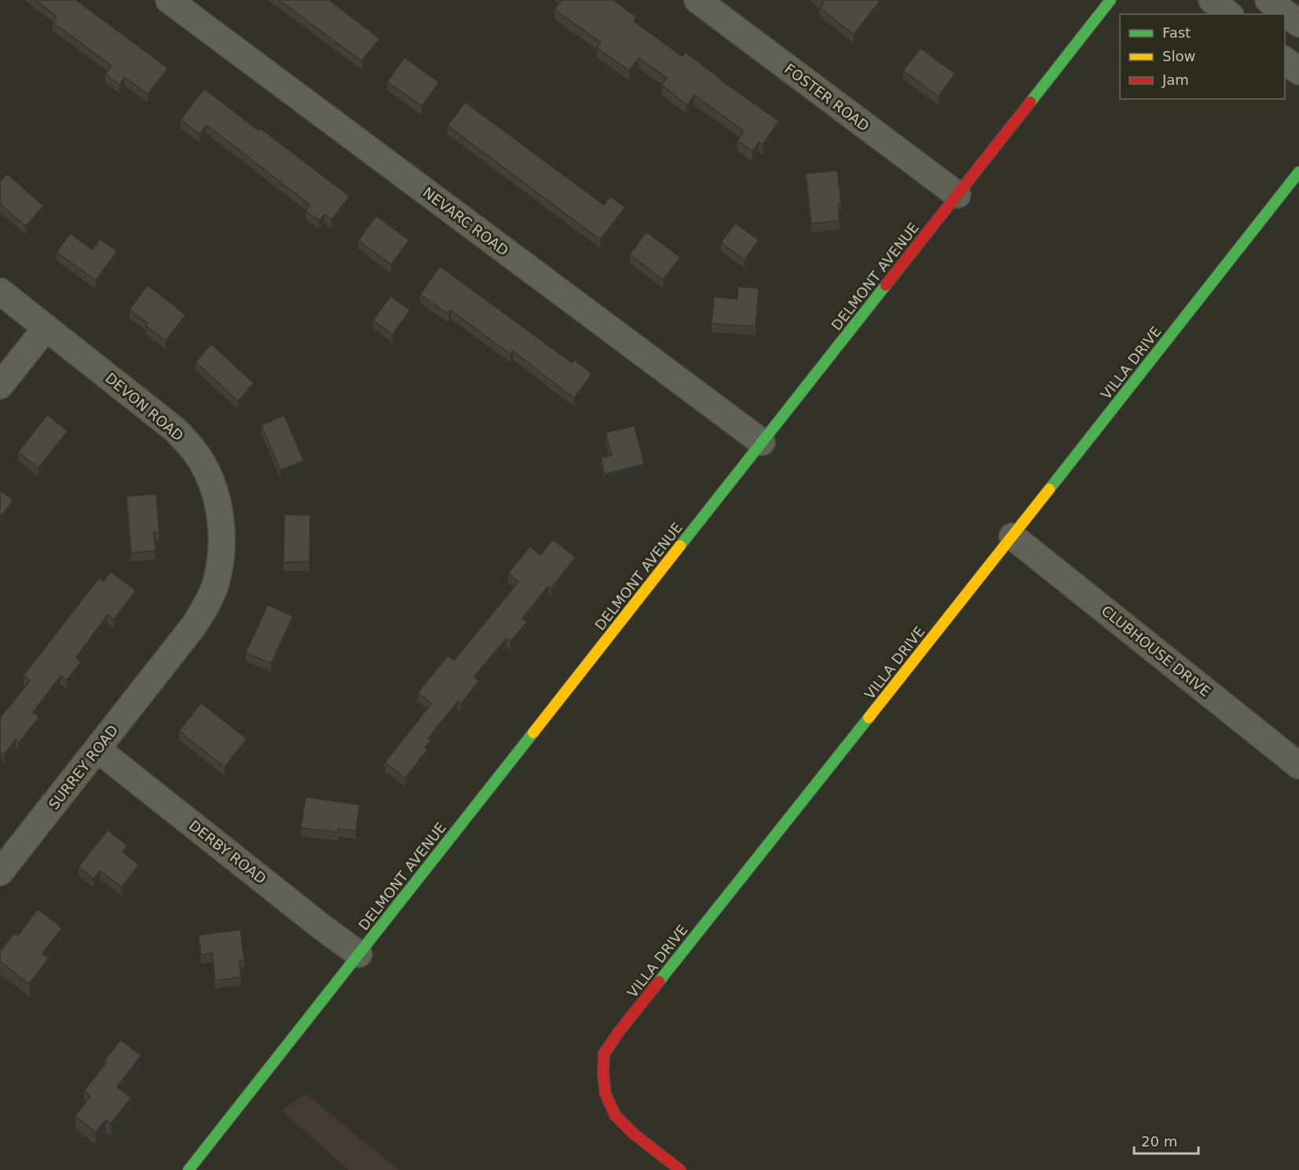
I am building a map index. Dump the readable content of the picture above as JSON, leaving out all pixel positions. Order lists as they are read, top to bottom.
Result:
{
  "streets": {
    "street": [
      "FOSTER ROAD",
      "NEVARC ROAD",
      "DELMONT AVENUE",
      "VILLA DRIVE",
      "DEVON ROAD",
      "CLUBHOUSE DRIVE",
      "SURREY ROAD",
      "DERBY ROAD"
    ]
  },
  "crossings": [
    ["FOSTER ROAD", "DELMONT AVENUE"],
    ["NEVARC ROAD", "DELMONT AVENUE"],
    ["DELMONT AVENUE", "DERBY ROAD"],
    ["VILLA DRIVE", "CLUBHOUSE DRIVE"],
    ["DEVON ROAD", "SURREY ROAD"],
    ["SURREY ROAD", "DERBY ROAD"]
  ],
  "legend": ["Fast", "Slow", "Jam"],
  "scale_bar": "20 m"
}
